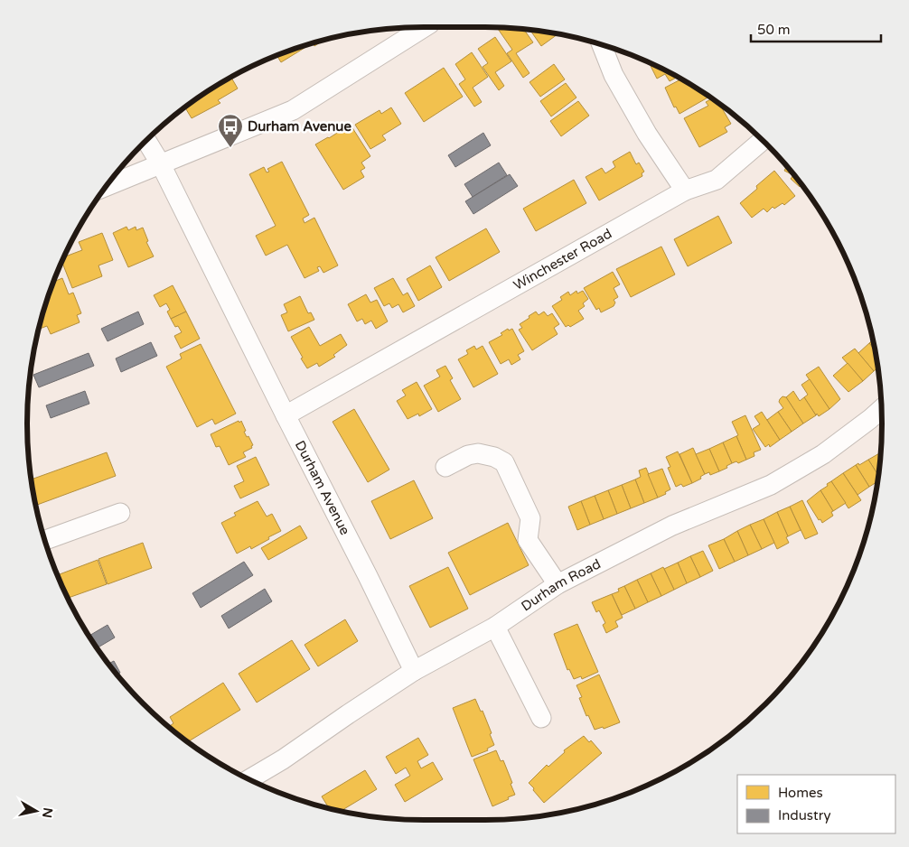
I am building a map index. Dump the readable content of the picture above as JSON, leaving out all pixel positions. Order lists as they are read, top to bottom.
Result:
{
  "streets": {
    "street": ["Winchester Road", "Durham Avenue", "Durham Road"]
  },
  "crossings": [
    ["Winchester Road", "Durham Avenue"],
    ["Durham Avenue", "Durham Road"]
  ],
  "places": {
    "bus stop": ["Durham Avenue"]
  },
  "legend": ["Homes", "Industry"],
  "scale_bar": "50 m",
  "north": "right"
}
